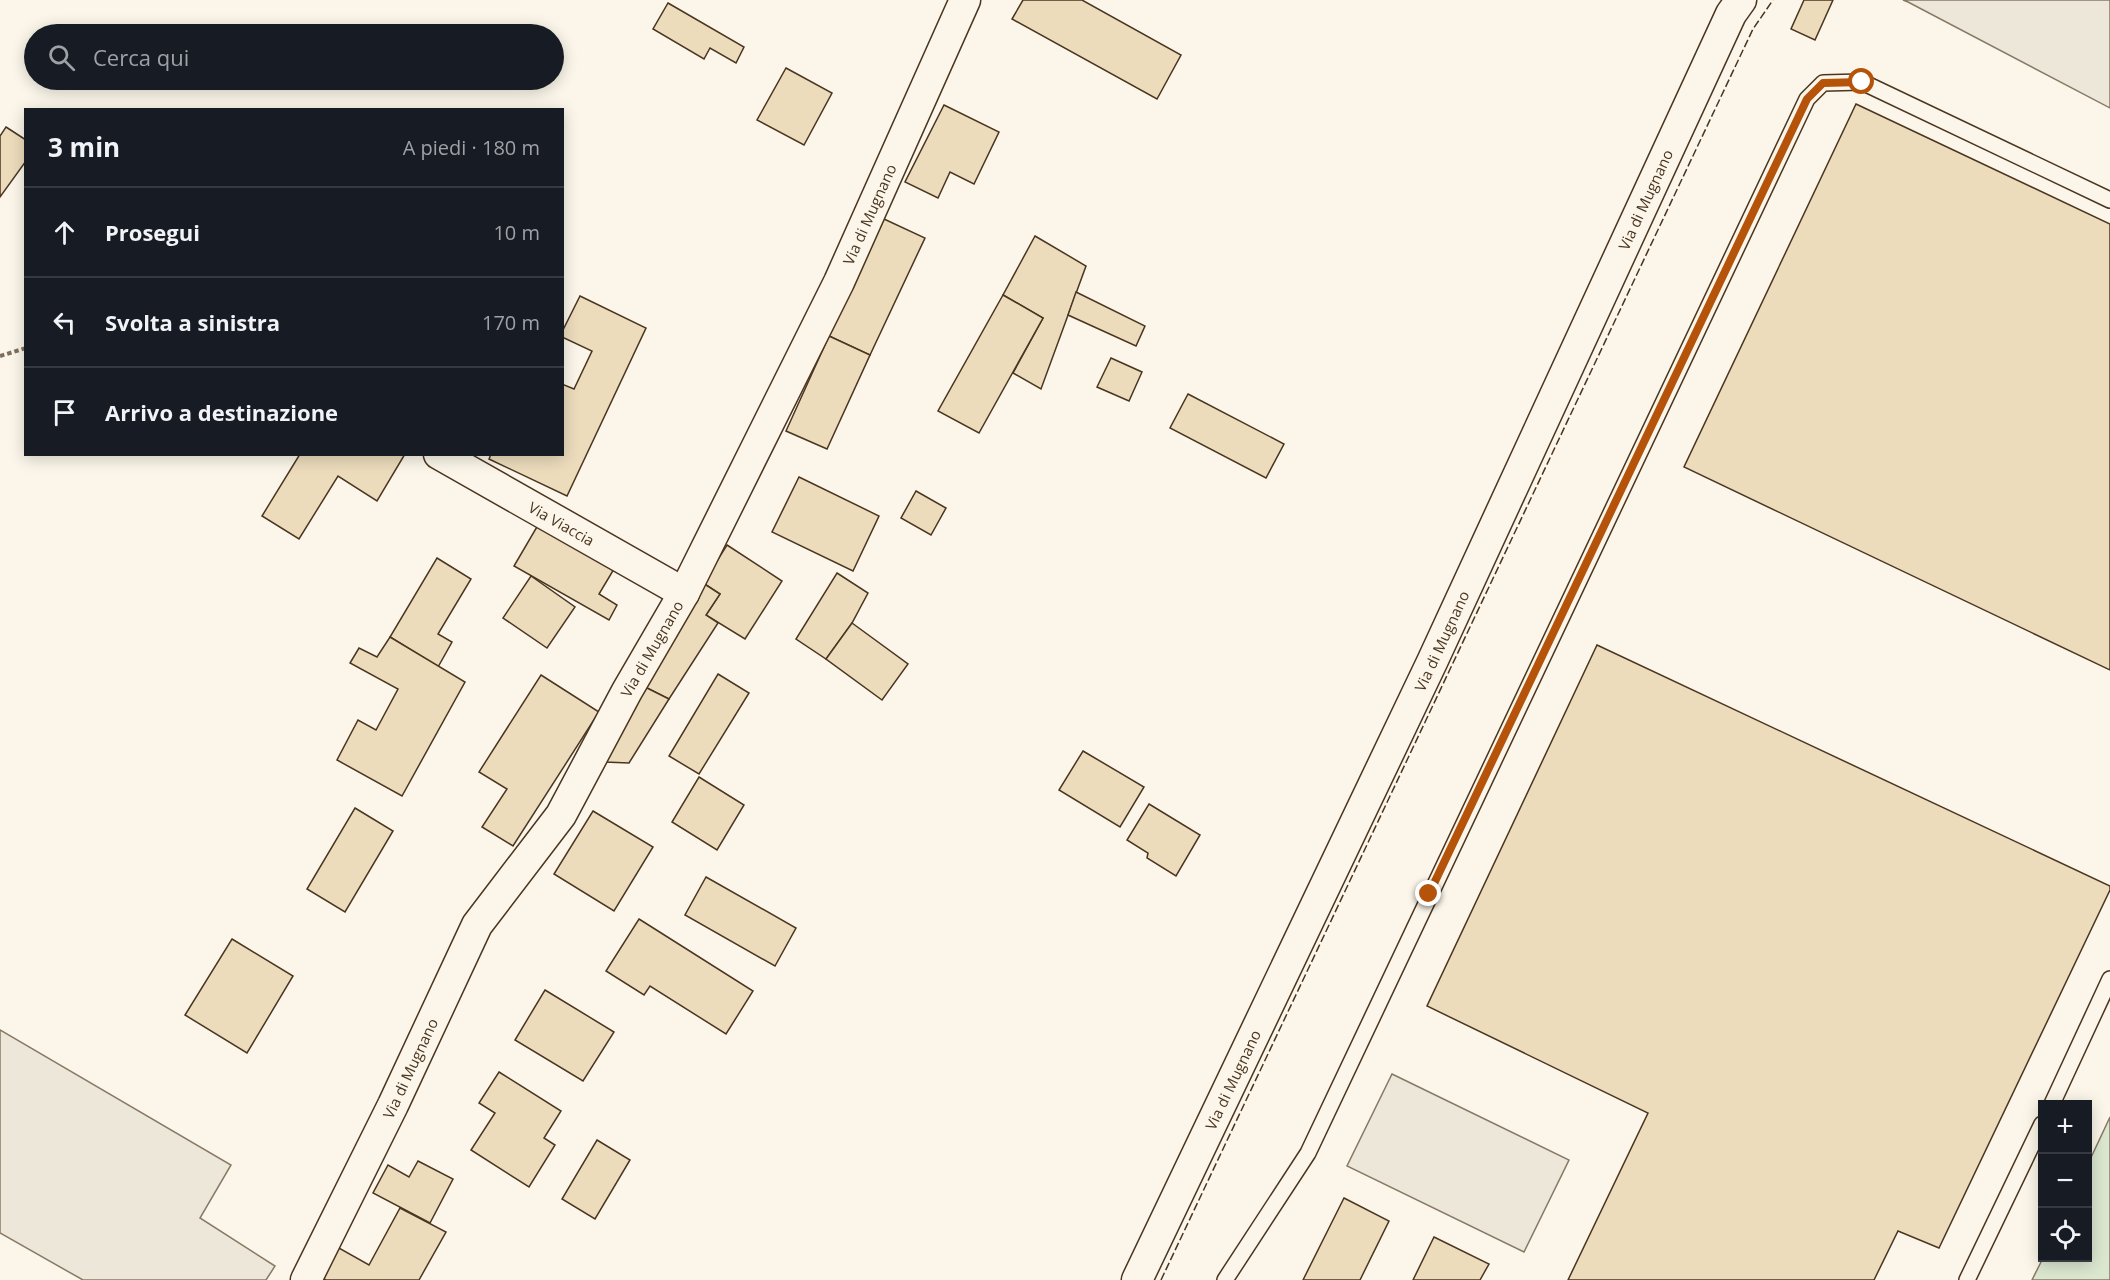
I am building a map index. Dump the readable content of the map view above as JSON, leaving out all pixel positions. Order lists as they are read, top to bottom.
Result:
{
  "streets": {
    "street": ["Via di Mugnano", "Via Viaccia"]
  },
  "crossings": [
    ["Via di Mugnano", "Via Viaccia"]
  ],
  "page": {
    "search": "Cerca qui",
    "heading": ["3 min", "A piedi · 180 m"],
    "list": [
      ["Prosegui", "10 m"],
      ["Svolta a sinistra", "170 m"],
      "Arrivo a destinazione"
    ],
    "map_buttons": ["+", "−"]
  }
}
